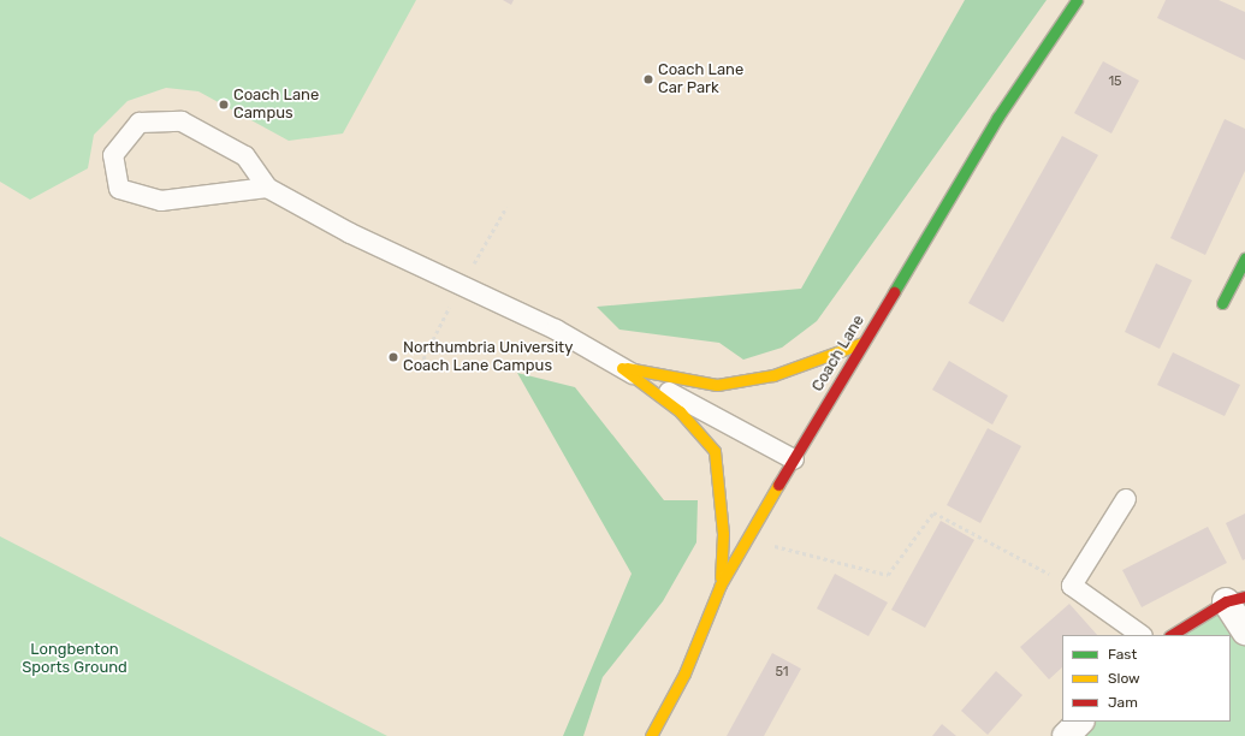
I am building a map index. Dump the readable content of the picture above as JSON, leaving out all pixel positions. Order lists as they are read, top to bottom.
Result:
{
  "streets": {
    "street": ["Coach Lane"]
  },
  "parks": ["Longbenton Sports Ground"],
  "places": ["Coach Lane Car Park", "Coach Lane Campus", "Northumbria University Coach Lane Campus"],
  "house_numbers": ["15", "51"],
  "legend": ["Fast", "Slow", "Jam"]
}
